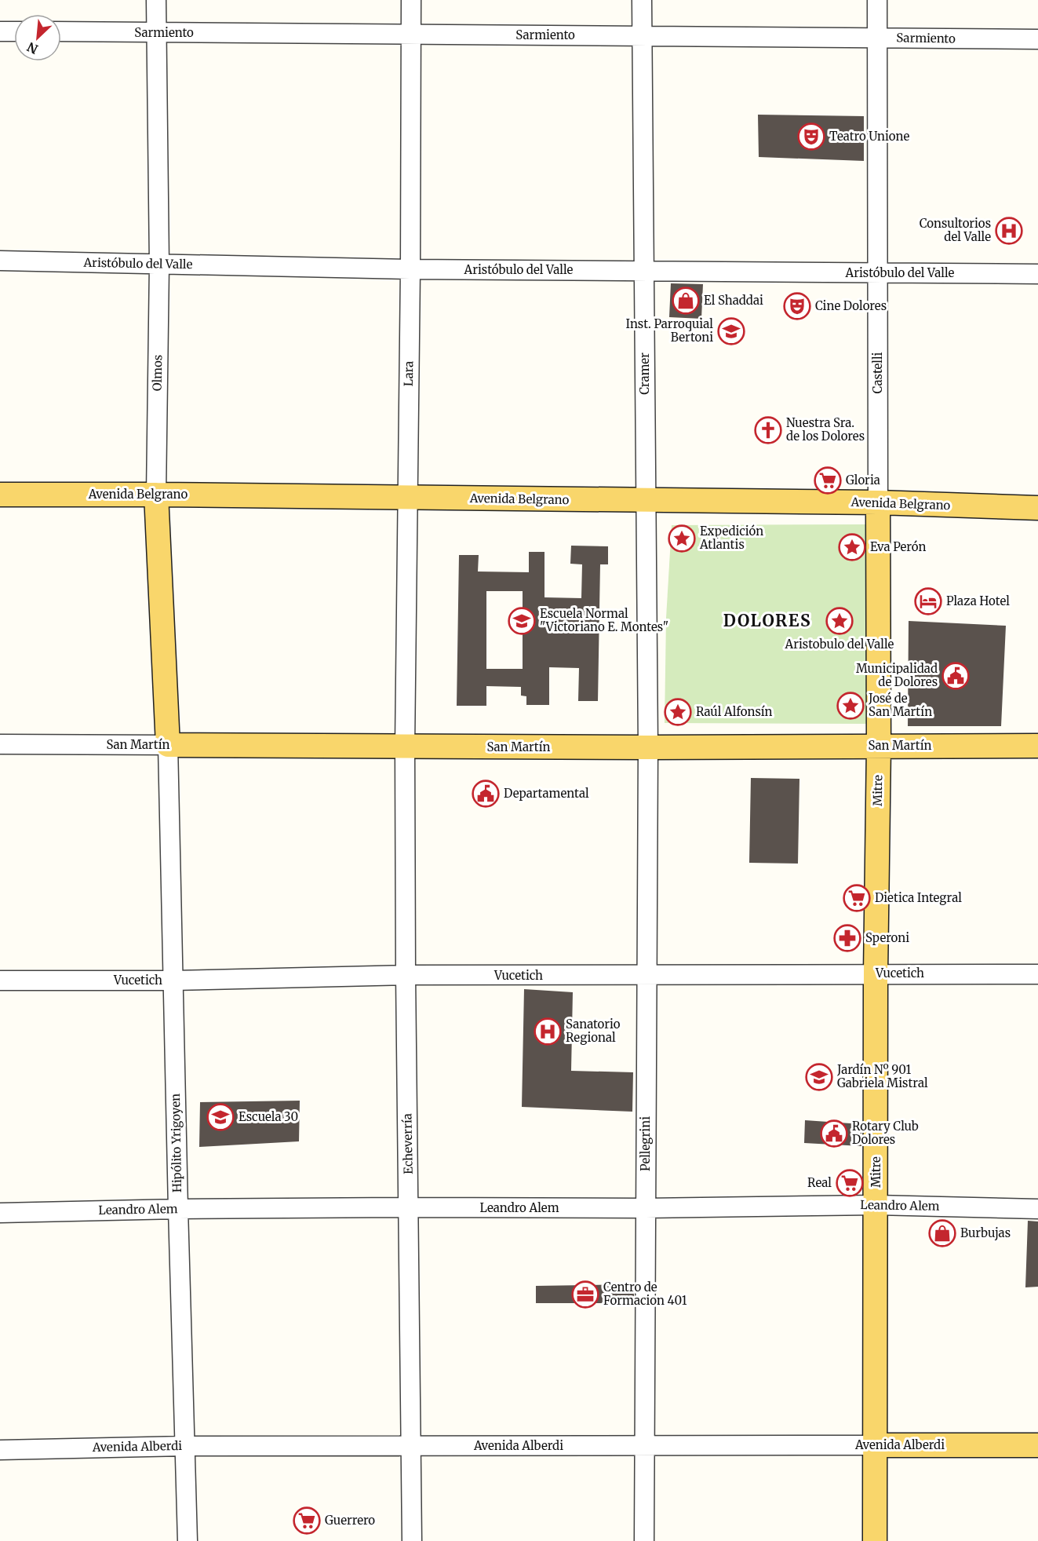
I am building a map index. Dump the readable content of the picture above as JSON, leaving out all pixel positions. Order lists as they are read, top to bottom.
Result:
{
  "streets": {
    "main road": [
      "Olmos",
      "Castelli",
      "Avenida Belgrano",
      "San Martín",
      "Mitre",
      "Avenida Alberdi"
    ],
    "street": [
      "Sarmiento",
      "Aristóbulo del Valle",
      "Lara",
      "Cramer",
      "Vucetich",
      "Hipólito Yrigoyen",
      "Echeverría",
      "Pellegrini",
      "Leandro Alem"
    ]
  },
  "crossings": [
    ["Sarmiento", "Olmos"],
    ["Sarmiento", "Castelli"],
    ["Sarmiento", "Lara"],
    ["Sarmiento", "Cramer"],
    ["Aristóbulo del Valle", "Olmos"],
    ["Aristóbulo del Valle", "Castelli"],
    ["Aristóbulo del Valle", "Lara"],
    ["Aristóbulo del Valle", "Cramer"],
    ["Olmos", "Avenida Belgrano"],
    ["Olmos", "San Martín"],
    ["Olmos", "Hipólito Yrigoyen"],
    ["Castelli", "Avenida Belgrano"],
    ["Castelli", "San Martín"],
    ["Castelli", "Mitre"],
    ["Lara", "Avenida Belgrano"],
    ["Lara", "San Martín"],
    ["Lara", "Echeverría"],
    ["Cramer", "Avenida Belgrano"],
    ["Cramer", "San Martín"],
    ["Cramer", "Pellegrini"],
    ["San Martín", "Mitre"],
    ["San Martín", "Hipólito Yrigoyen"],
    ["San Martín", "Echeverría"],
    ["San Martín", "Pellegrini"],
    ["Mitre", "Vucetich"],
    ["Mitre", "Leandro Alem"],
    ["Mitre", "Avenida Alberdi"],
    ["Vucetich", "Hipólito Yrigoyen"],
    ["Vucetich", "Echeverría"],
    ["Vucetich", "Pellegrini"],
    ["Hipólito Yrigoyen", "Leandro Alem"],
    ["Hipólito Yrigoyen", "Avenida Alberdi"],
    ["Echeverría", "Leandro Alem"],
    ["Echeverría", "Avenida Alberdi"],
    ["Pellegrini", "Leandro Alem"],
    ["Pellegrini", "Avenida Alberdi"]
  ],
  "districts": ["DOLORES"],
  "places": {
    "theatre": ["Teatro Unione", "Cine Dolores"],
    "hospital": ["Consultorios del Valle", "Sanatorio Regional"],
    "shop": ["El Shaddai", "Burbujas"],
    "school or university": [
      "Inst. Parroquial Bertoni",
      "Escuela Normal \"Victoriano E. Montes\"",
      "Jardín Nº 901 Gabriela Mistral",
      "Escuela 30"
    ],
    "church": ["Nuestra Sra. de los Dolores"],
    "supermarket": [
      "Gloria",
      "Dietica Integral",
      "Real",
      "Guerrero"
    ],
    "place": [
      "Expedición Atlantis",
      "Eva Perón",
      "Aristobulo del Valle",
      "José de San Martín",
      "Raúl Alfonsín"
    ],
    "hotel": ["Plaza Hotel"],
    "public building": ["Municipalidad de Dolores", "Departamental", "Rotary Club Dolores"],
    "pharmacy": ["Speroni"],
    "office": ["Centro de Formacion 401"]
  },
  "north": "bottom left"
}
